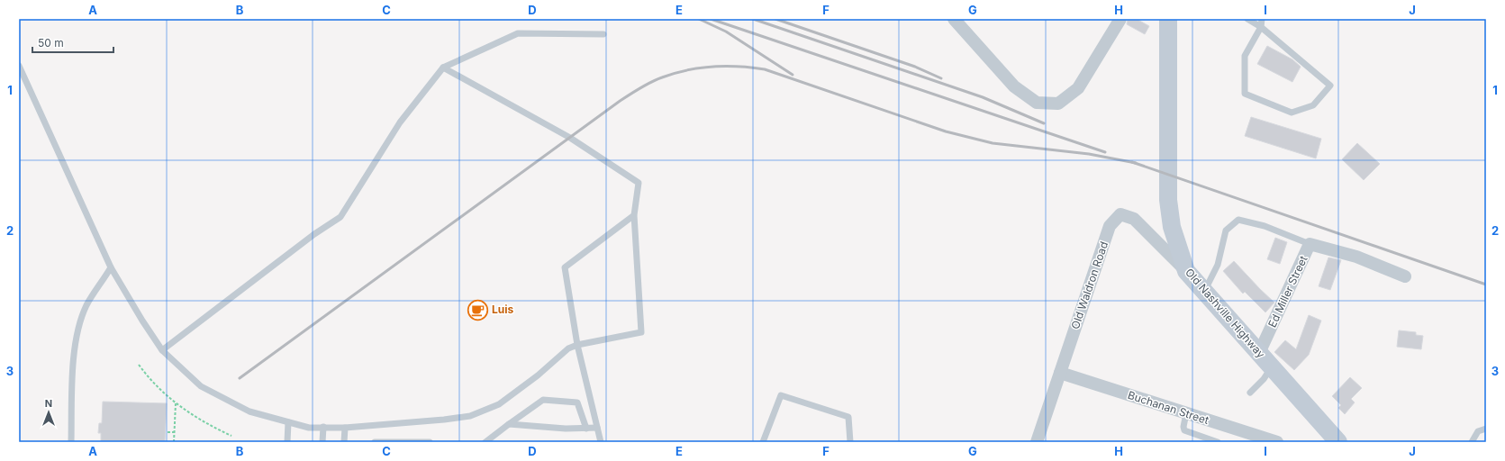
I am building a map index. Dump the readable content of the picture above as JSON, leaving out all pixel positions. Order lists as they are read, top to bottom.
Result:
{
  "streets": {
    "main road": ["Old Nashville Highway"],
    "street": ["Old Waldron Road", "Ed Miller Street", "Buchanan Street"]
  },
  "crossings": [
    ["Old Waldron Road", "Old Nashville Highway"],
    ["Old Waldron Road", "Buchanan Street"],
    ["Ed Miller Street", "Old Nashville Highway"]
  ],
  "places": {
    "cafe": ["Luis"]
  },
  "scale_bar": "50 m",
  "north": "top",
  "grid": {
    "columns": [
      "A",
      "B",
      "C",
      "D",
      "E",
      "F",
      "G",
      "H",
      "I",
      "J"
    ],
    "rows": ["1", "2", "3"]
  }
}
